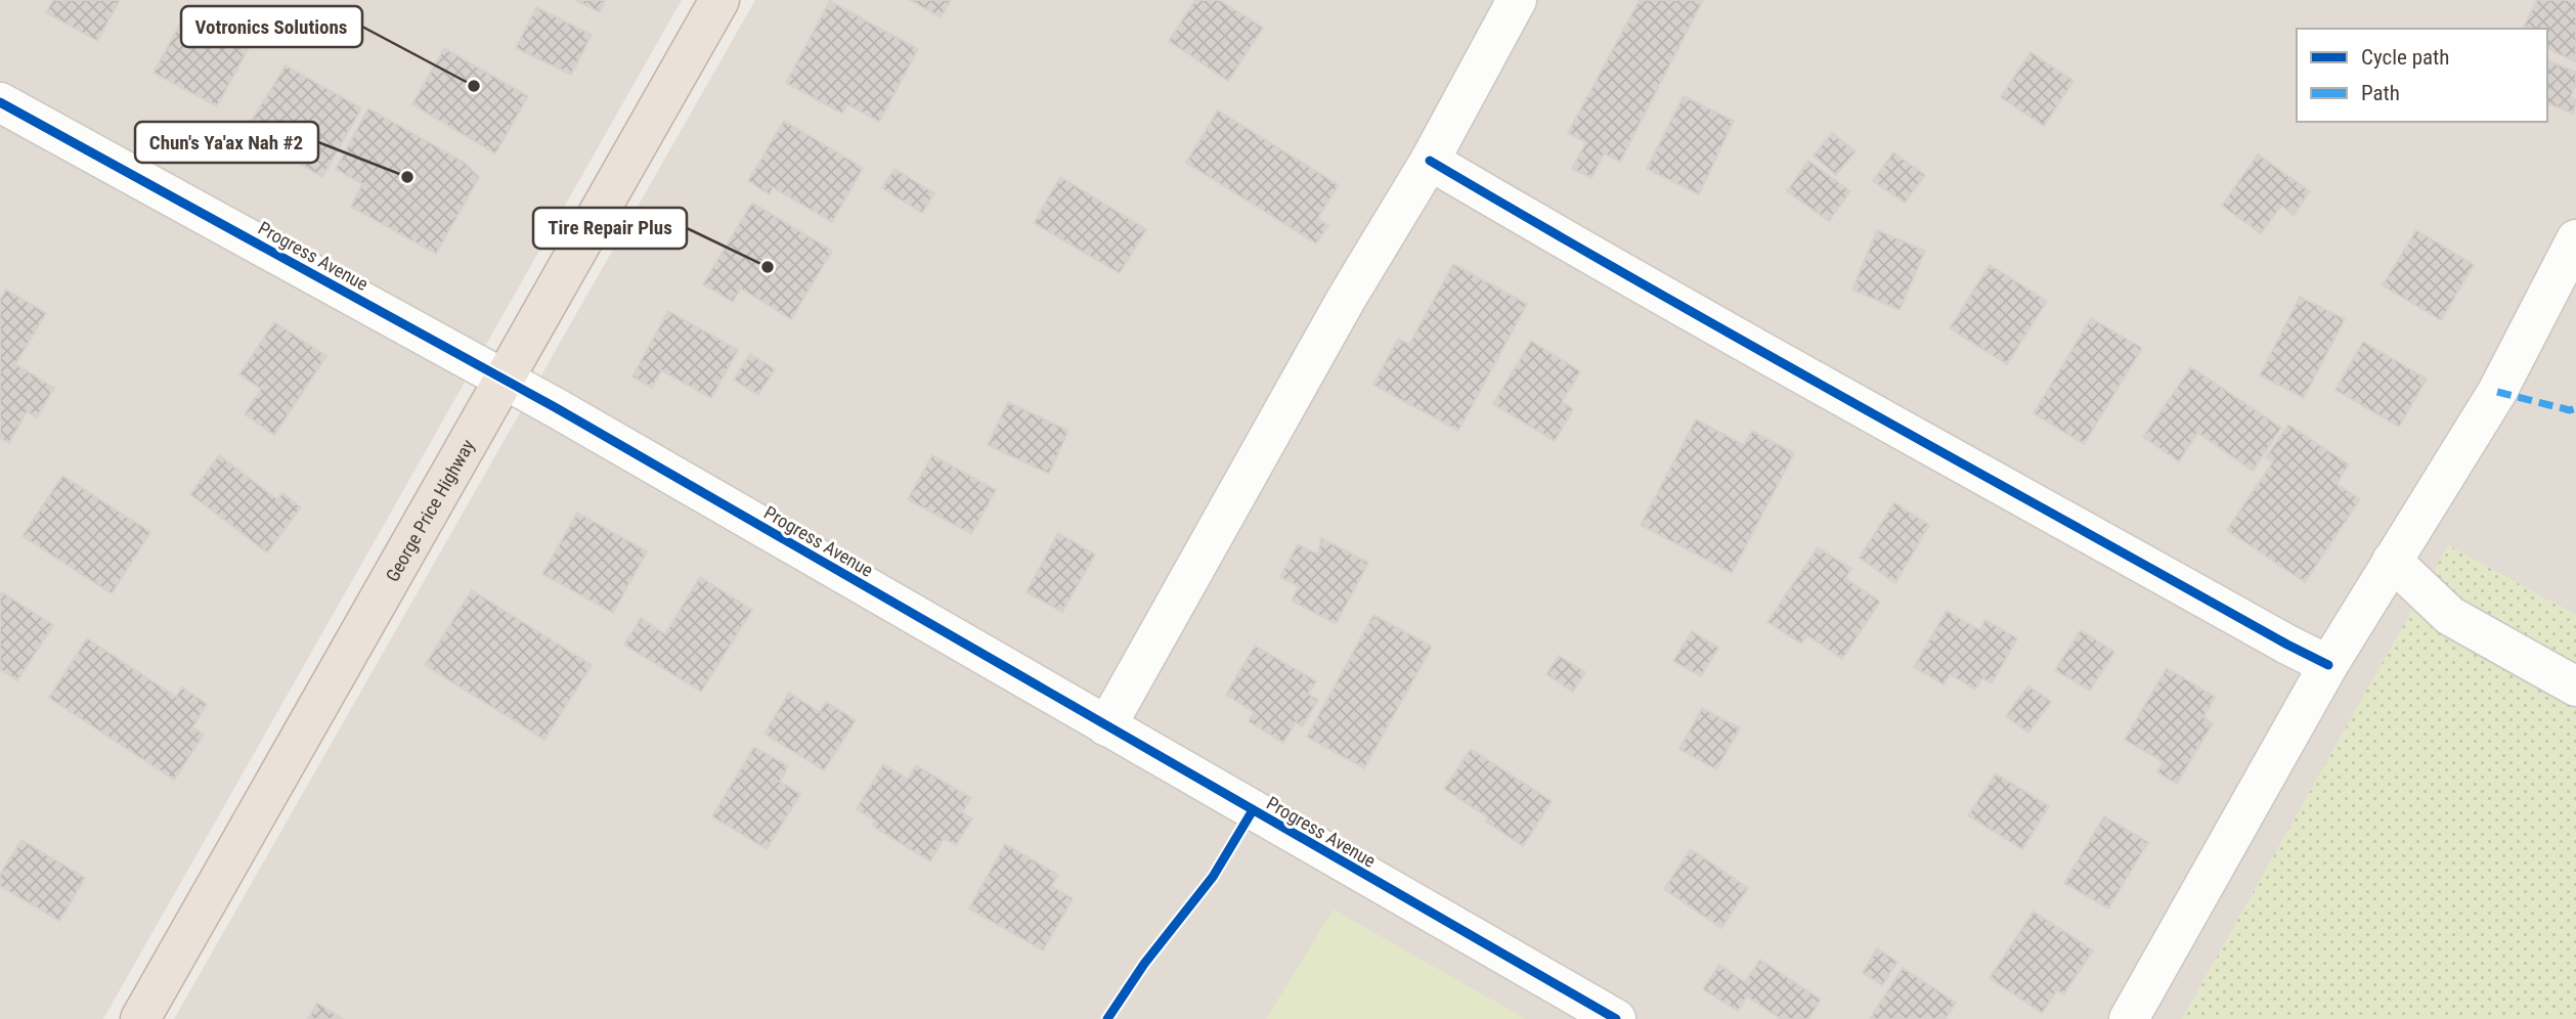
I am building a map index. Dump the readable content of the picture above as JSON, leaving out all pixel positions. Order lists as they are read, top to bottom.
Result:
{
  "streets": {
    "highway": ["George Price Highway"],
    "street": ["Progress Avenue"]
  },
  "crossings": [
    ["Progress Avenue", "George Price Highway"]
  ],
  "places": ["Votronics Solutions", "Chun's Ya'ax Nah #2", "Tire Repair Plus"],
  "legend": ["Cycle path", "Path"]
}
